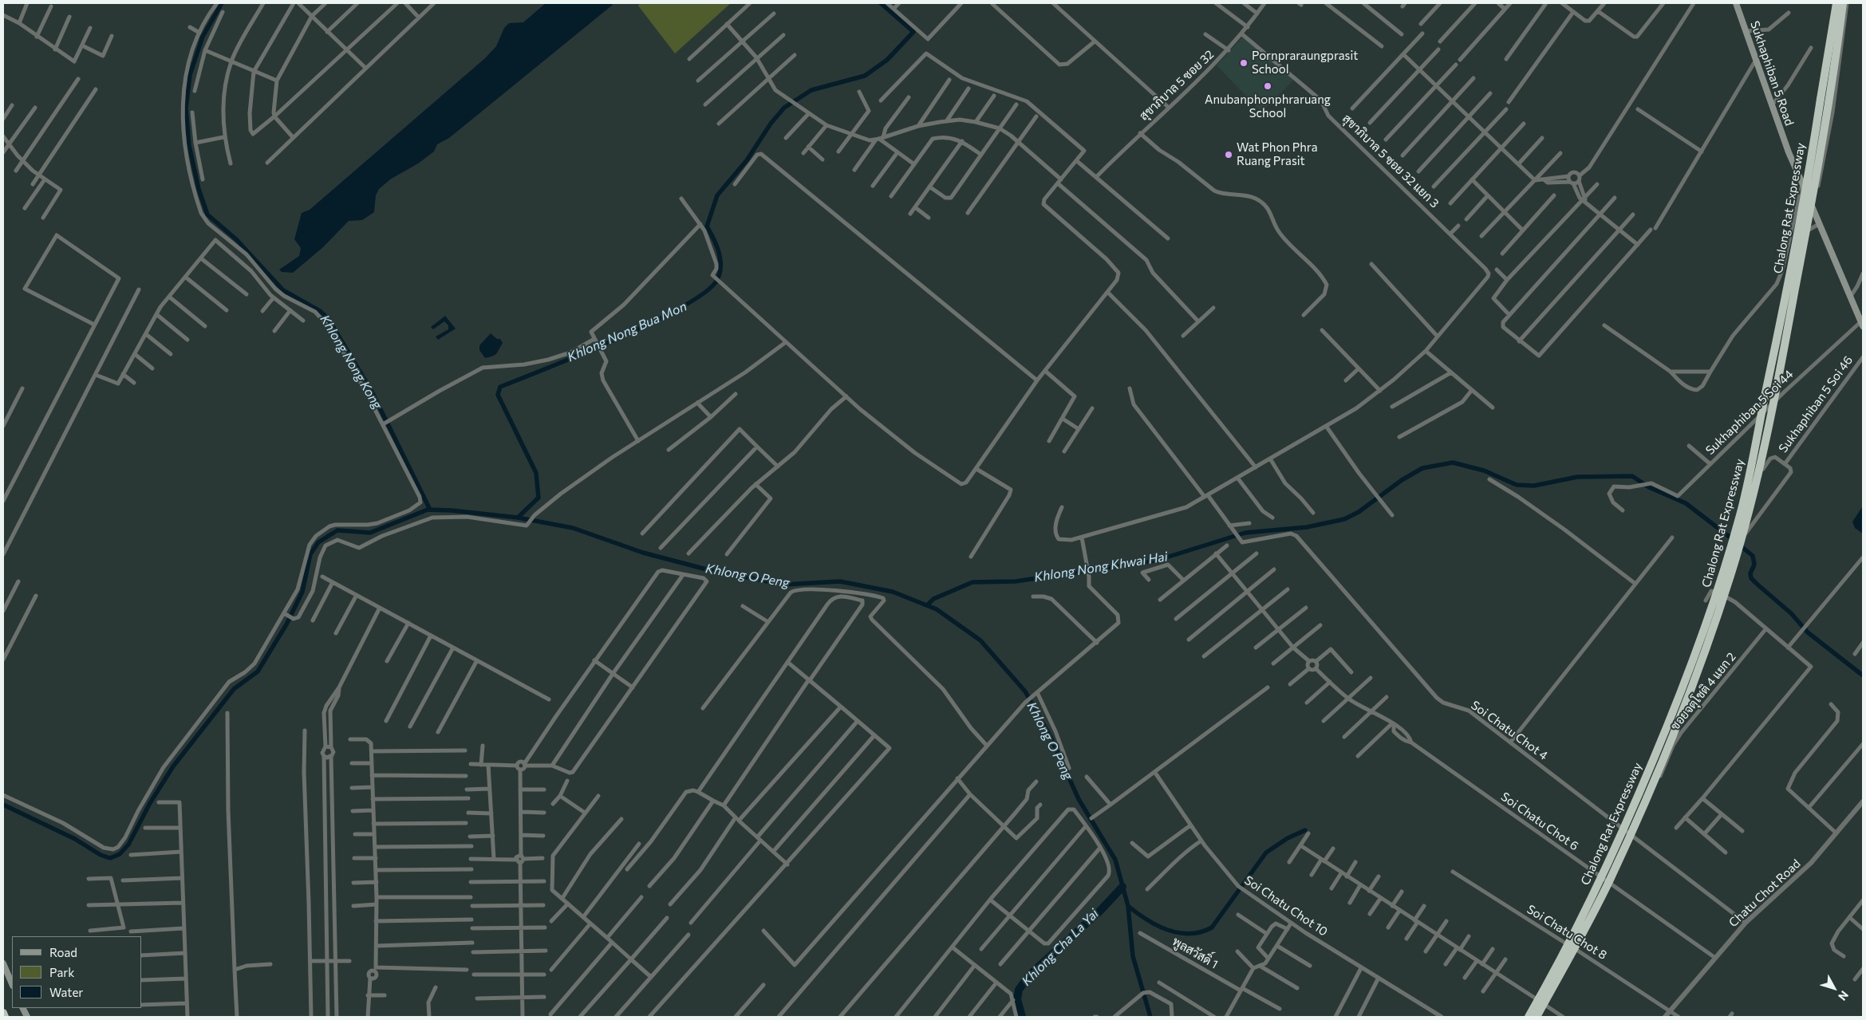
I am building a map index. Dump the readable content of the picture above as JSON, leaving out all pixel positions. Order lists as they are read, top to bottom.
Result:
{
  "streets": {
    "highway": ["Chalong Rat Expressway"],
    "main road": ["Sukhaphiban 5 Road"],
    "street": [
      "สุขาภิบาล 5 ซอย 32",
      "สุขาภิบาล 5 ซอย 32 แยก 3",
      "Sukhaphiban 5 Soi 46",
      "Sukhaphiban 5 Soi 44",
      "ซอยจตุโชติ 4 แยก 2",
      "Soi Chatu Chot 4",
      "Soi Chatu Chot 6",
      "Chatu Chot Road",
      "Soi Chatu Chot 10",
      "Soi Chatu Chot 8",
      "พูลสวัสดิ์ 1"
    ]
  },
  "crossings": [
    ["Sukhaphiban 5 Road", "Sukhaphiban 5 Soi 44"],
    ["สุขาภิบาล 5 ซอย 32", "สุขาภิบาล 5 ซอย 32 แยก 3"],
    ["ซอยจตุโชติ 4 แยก 2", "Soi Chatu Chot 4"],
    ["Soi Chatu Chot 4", "Chatu Chot Road"],
    ["Soi Chatu Chot 6", "Chatu Chot Road"],
    ["Chatu Chot Road", "Soi Chatu Chot 8"]
  ],
  "water": [
    "Khlong Nong Bua Mon",
    "Khlong Nong Kong",
    "Khlong Nong Khwai Hai",
    "Khlong O Peng",
    "Khlong Cha La Yai"
  ],
  "places": ["Pornpraraungprasit School", "Anubanphonphraruang School", "Wat Phon Phra Ruang Prasit"],
  "legend": ["Road", "Park", "Water"],
  "north": "bottom right"
}
